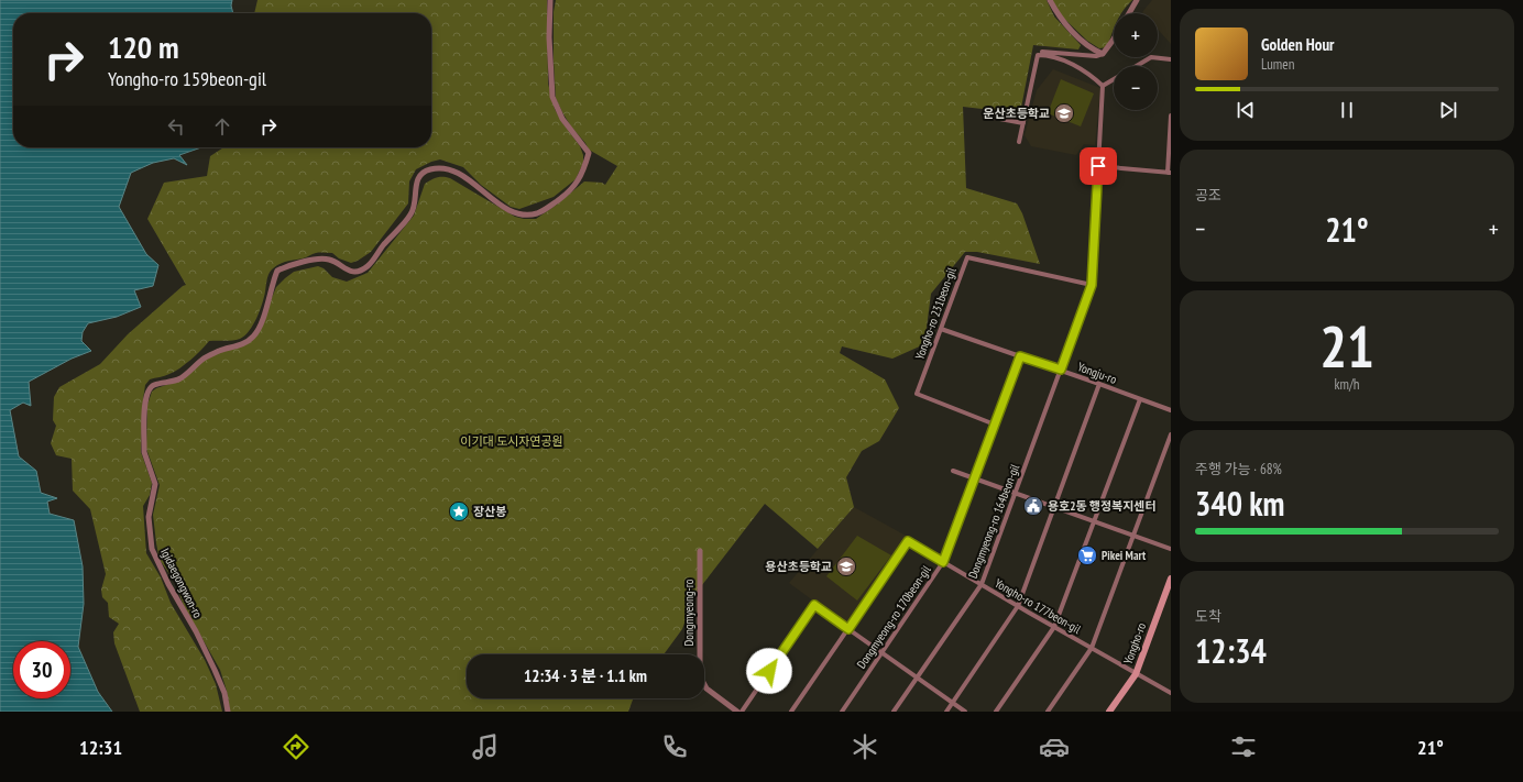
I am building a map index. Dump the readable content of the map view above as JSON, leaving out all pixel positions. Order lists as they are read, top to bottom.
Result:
{
  "streets": {
    "main road": ["Yongho-ro"],
    "street": [
      "Yongho-ro 231beon-gil",
      "Yongju-ro",
      "Dongmyeong-ro 164beon-gil",
      "Igidaegongwon-ro",
      "Yongho-ro 177beon-gil",
      "Dongmyeong-ro",
      "Dongmyeong-ro 170beon-gil"
    ]
  },
  "crossings": [
    ["Yongho-ro 231beon-gil", "Yongju-ro"],
    ["Yongho-ro 231beon-gil", "Dongmyeong-ro 164beon-gil"],
    ["Yongho-ro 231beon-gil", "Dongmyeong-ro 170beon-gil"],
    ["Yongju-ro", "Dongmyeong-ro 164beon-gil"],
    ["Yongju-ro", "Dongmyeong-ro 170beon-gil"],
    ["Dongmyeong-ro 164beon-gil", "Yongho-ro 177beon-gil"],
    ["Yongho-ro 177beon-gil", "Dongmyeong-ro 170beon-gil"],
    ["Yongho-ro 177beon-gil", "Yongho-ro"]
  ],
  "parks": ["이기대 도시자연공원"],
  "places": {
    "school or university": ["운산초등학교", "용산초등학교"],
    "public building": ["용호2동 행정복지센터"],
    "place": ["장산봉"],
    "supermarket": ["Pikei Mart"]
  },
  "page": {
    "map_buttons": ["+", "−"],
    "turn": ["120 m", "Yongho-ro 159beon-gil"],
    "song": ["Golden Hour", "Lumen"],
    "tile": [
      "공조",
      ["21", "km/h"],
      ["주행 가능 · 68%", "340 km"],
      ["도착", "12:34"]
    ],
    "heat": ["−", "21°", "+"],
    "limit": "30",
    "trip": "12:34 · 3 분 · 1.1 km",
    "tabs": ["12:31", "21°"]
  }
}
